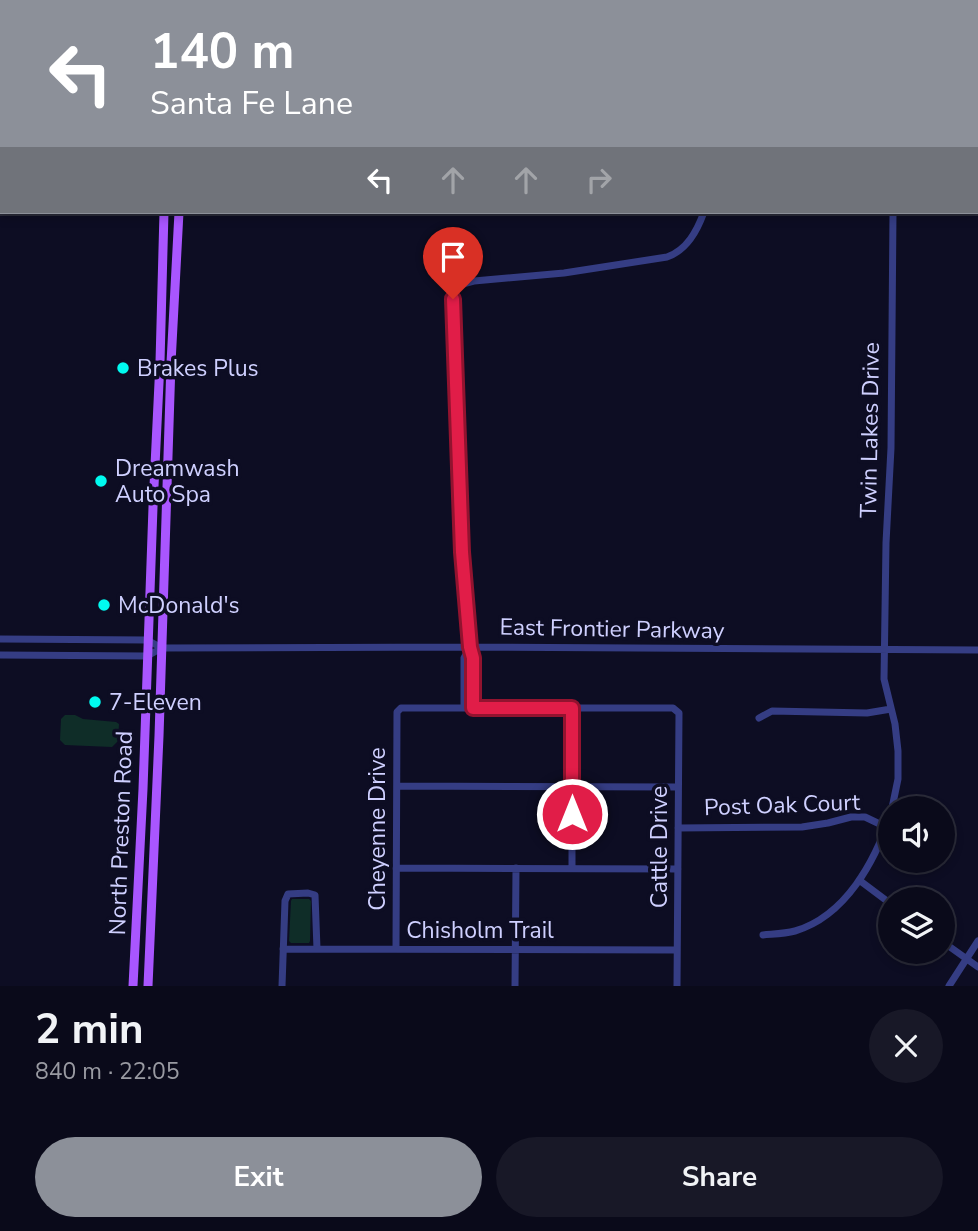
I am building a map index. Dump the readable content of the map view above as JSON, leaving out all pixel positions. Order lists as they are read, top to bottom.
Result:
{
  "streets": {
    "main road": ["North Preston Road"],
    "street": [
      "Twin Lakes Drive",
      "East Frontier Parkway",
      "Post Oak Court",
      "Cheyenne Drive",
      "Cattle Drive",
      "Chisholm Trail"
    ]
  },
  "crossings": [
    ["Twin Lakes Drive", "East Frontier Parkway"],
    ["East Frontier Parkway", "North Preston Road"],
    ["Post Oak Court", "Cattle Drive"],
    ["Cheyenne Drive", "Chisholm Trail"],
    ["Cattle Drive", "Chisholm Trail"]
  ],
  "places": [
    "Brakes Plus",
    "Dreamwash Auto Spa",
    "McDonald's",
    "7-Eleven"
  ],
  "page": {
    "turn": ["140 m", "Santa Fe Lane"],
    "heading": ["2 min", "840 m · 22:05"],
    "buttons": ["Exit", "Share"]
  }
}
